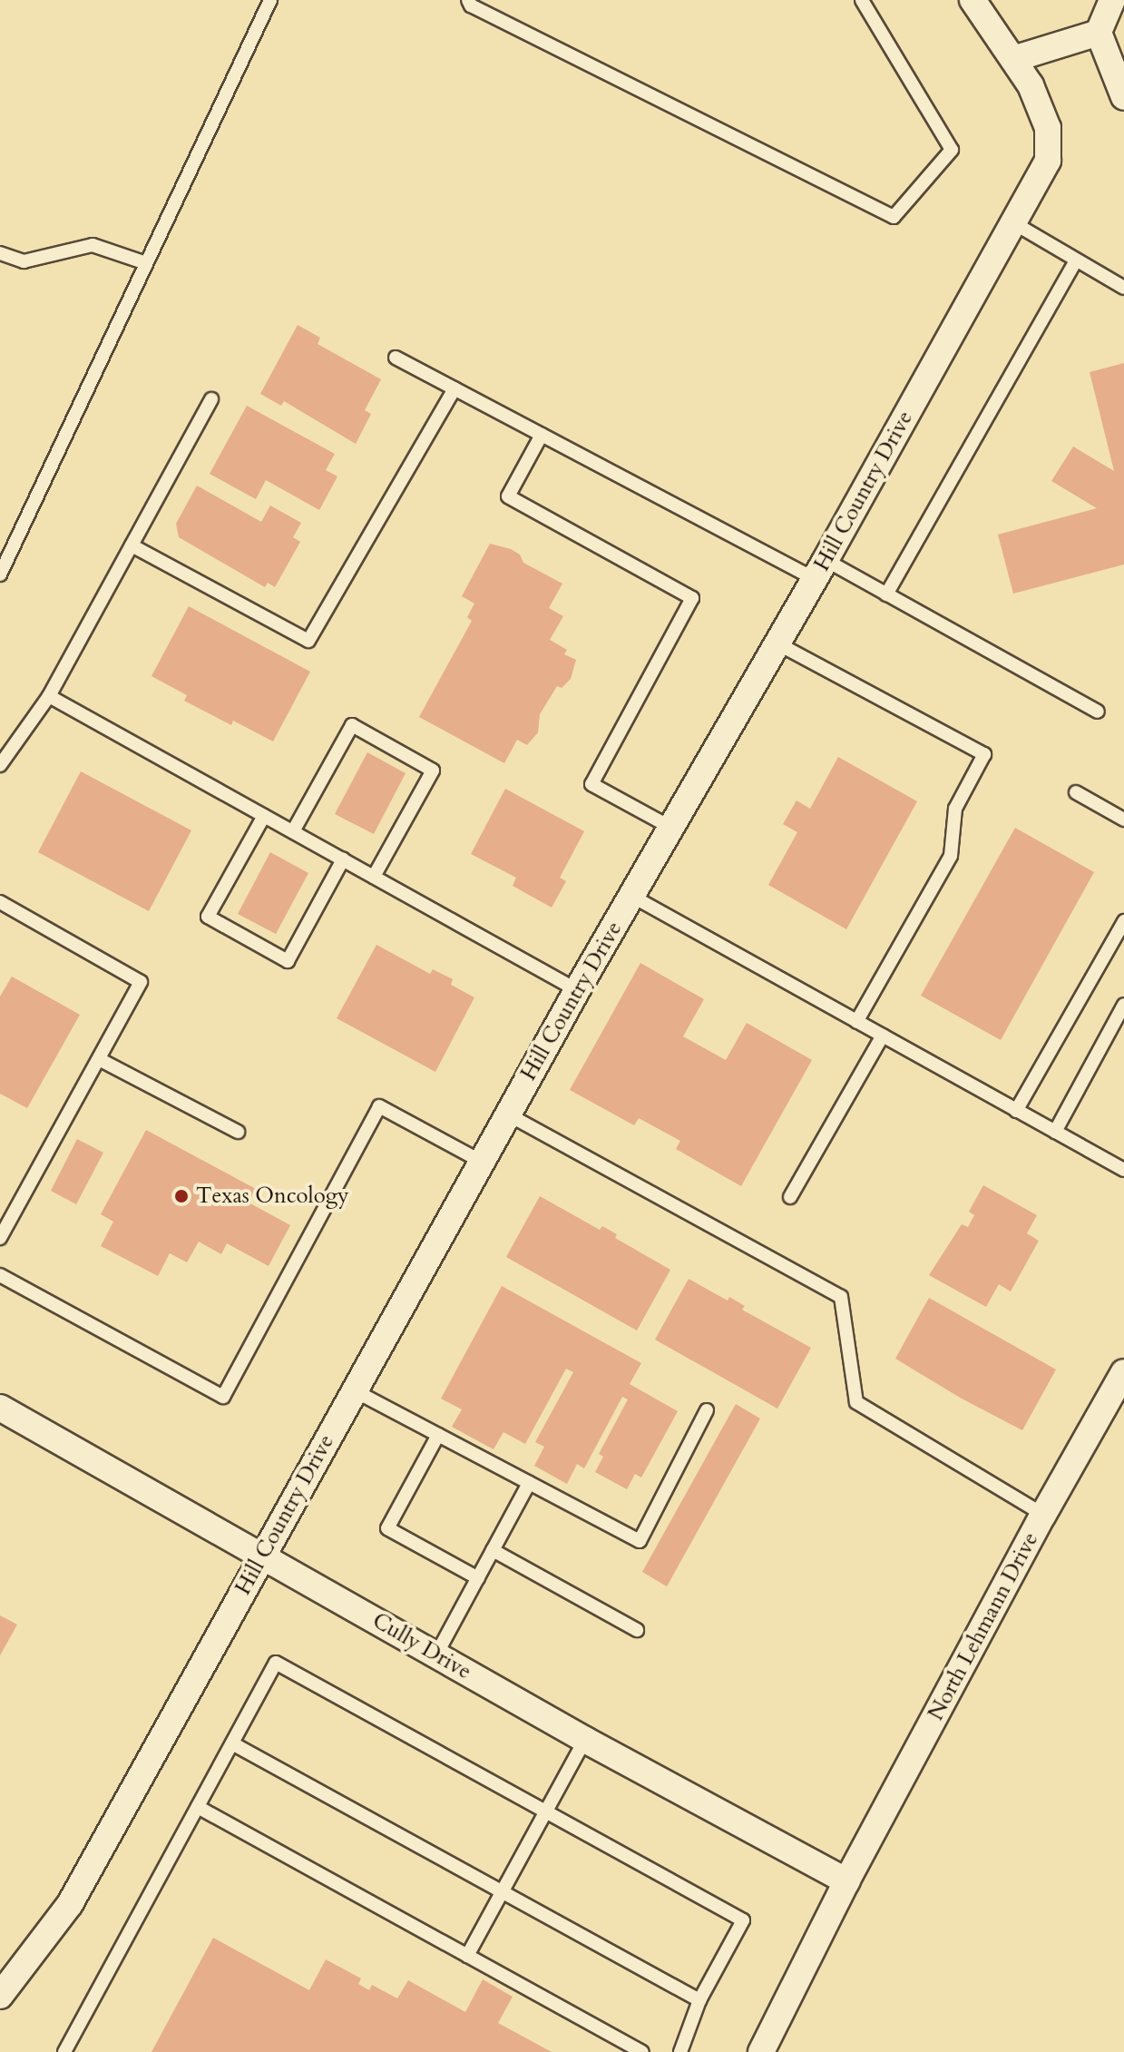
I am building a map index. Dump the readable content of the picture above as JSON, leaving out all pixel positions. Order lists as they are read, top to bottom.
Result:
{
  "streets": {
    "street": ["Hill Country Drive", "North Lehmann Drive", "Cully Drive"]
  },
  "crossings": [
    ["Hill Country Drive", "Cully Drive"],
    ["North Lehmann Drive", "Cully Drive"]
  ],
  "places": ["Texas Oncology"]
}
